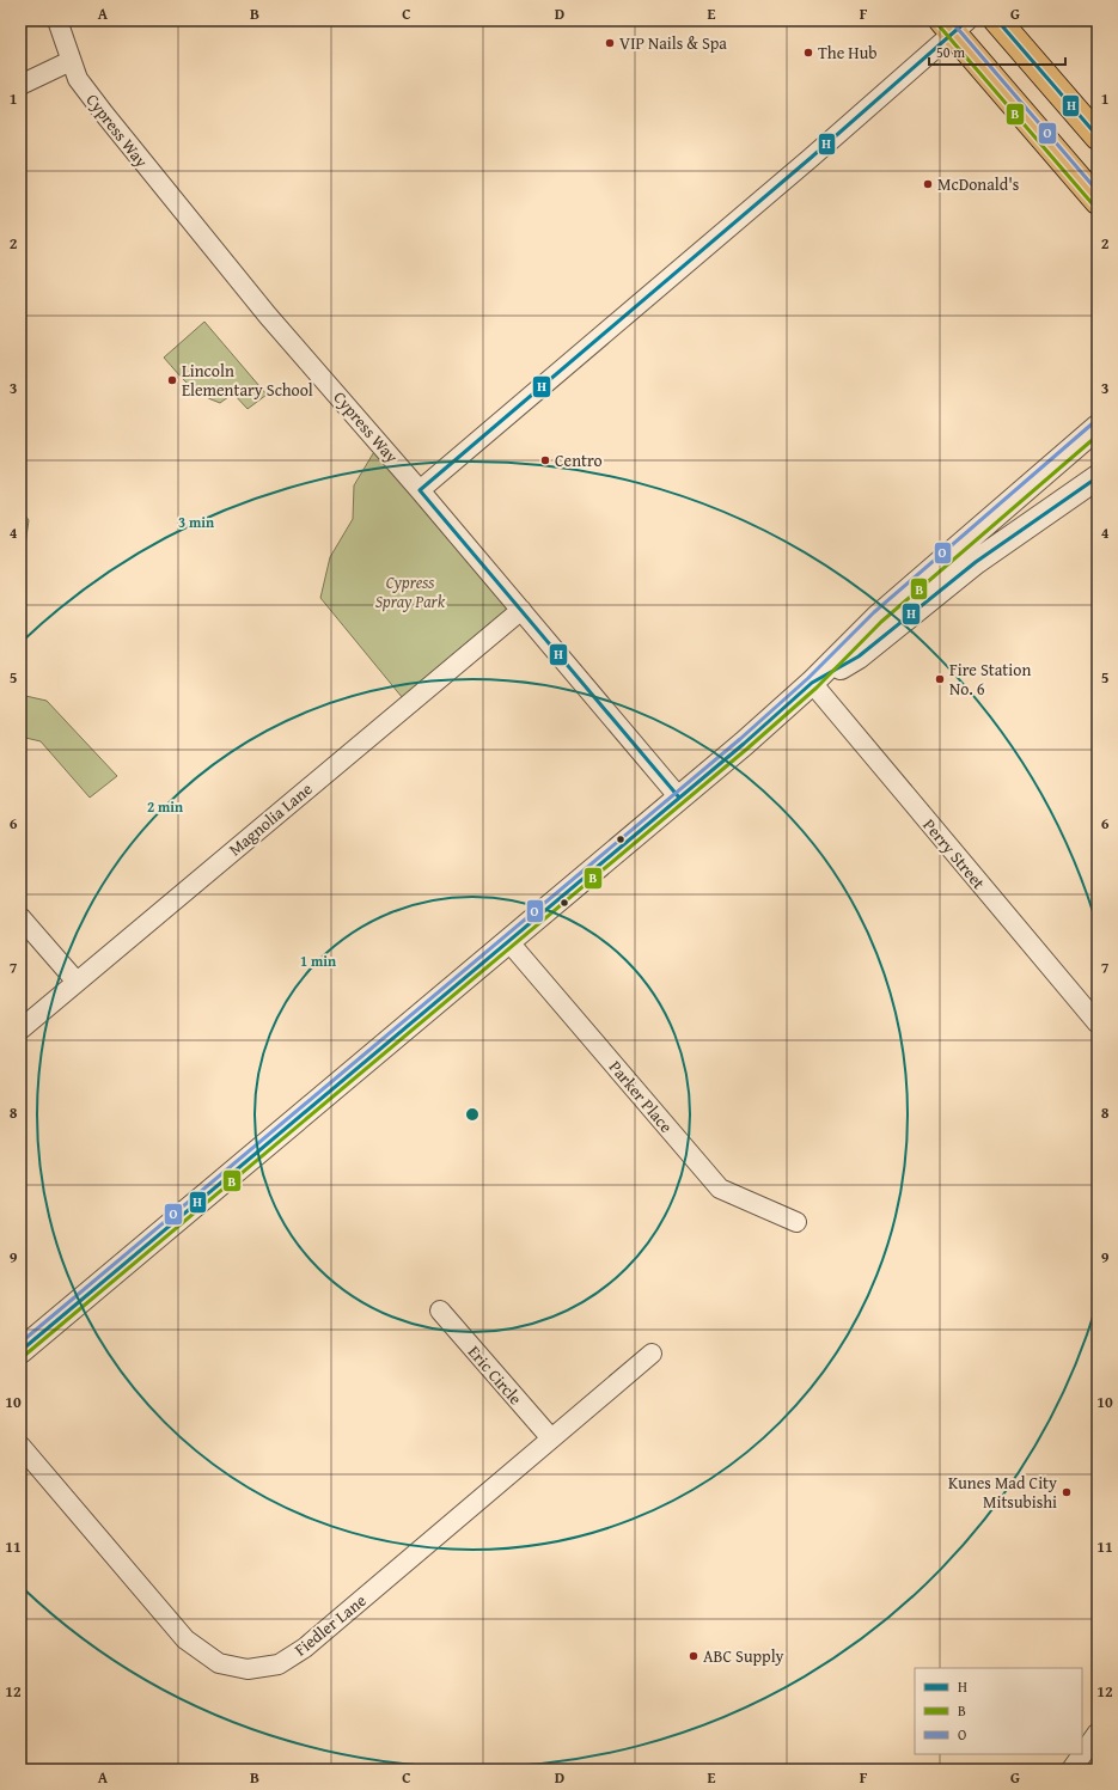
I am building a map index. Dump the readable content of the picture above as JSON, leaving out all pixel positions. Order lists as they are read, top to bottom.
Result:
{
  "streets": {
    "street": [
      "Cypress Way",
      "Magnolia Lane",
      "Perry Street",
      "Parker Place",
      "Eric Circle",
      "Fiedler Lane"
    ]
  },
  "crossings": [
    ["Cypress Way", "Magnolia Lane"],
    ["Eric Circle", "Fiedler Lane"]
  ],
  "parks": ["Cypress Spray Park"],
  "places": [
    "VIP Nails & Spa",
    "The Hub",
    "McDonald's",
    "Lincoln Elementary School",
    "Centro",
    "Fire Station No. 6",
    "Kunes Mad City Mitsubishi",
    "ABC Supply"
  ],
  "lines": ["transit line H", "transit line O", "transit line B"],
  "legend": ["H", "B", "O"],
  "scale_bar": "50 m",
  "grid": {
    "columns": [
      "A",
      "B",
      "C",
      "D",
      "E",
      "F",
      "G"
    ],
    "rows": [
      "1",
      "2",
      "3",
      "4",
      "5",
      "6",
      "7",
      "8",
      "9",
      "10",
      "11",
      "12"
    ]
  },
  "rings": ["3 min", "2 min", "1 min"]
}
